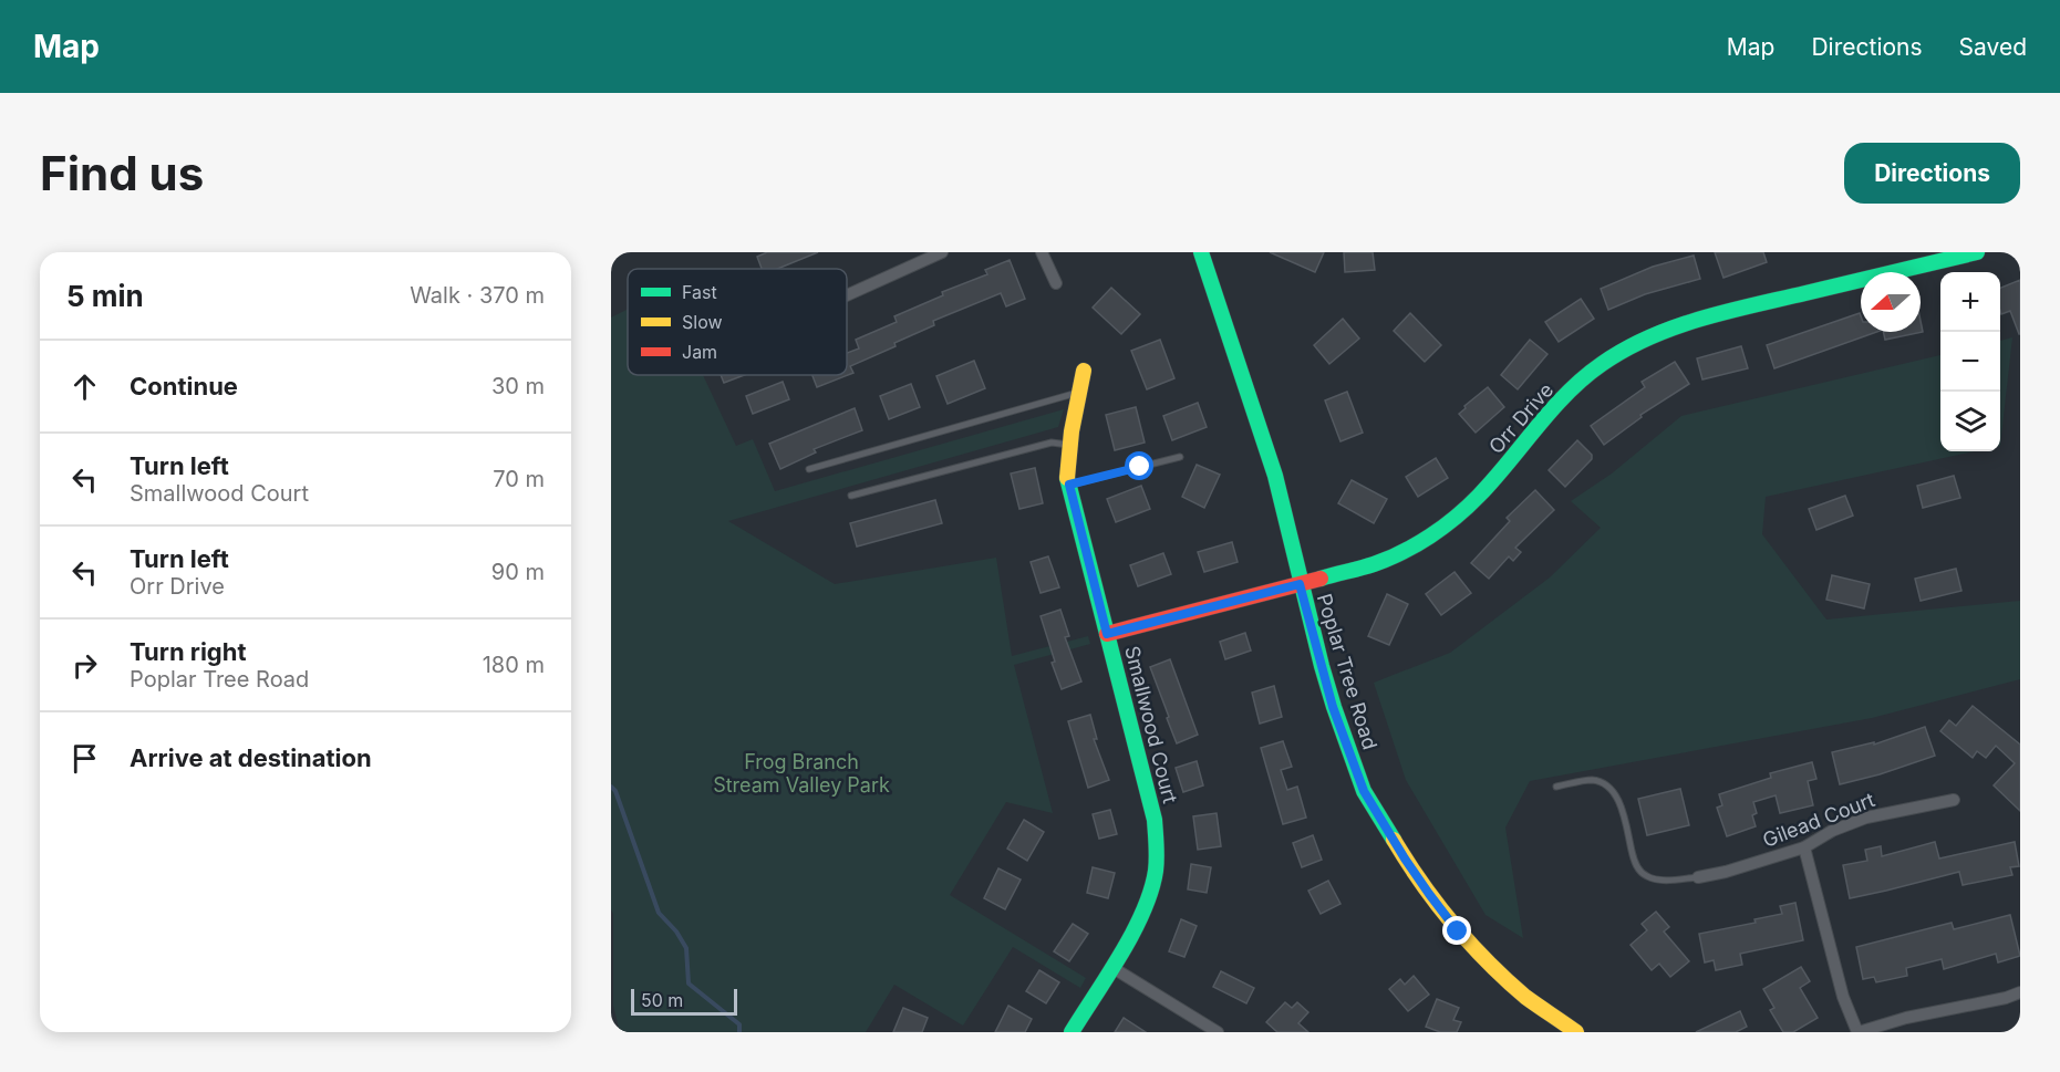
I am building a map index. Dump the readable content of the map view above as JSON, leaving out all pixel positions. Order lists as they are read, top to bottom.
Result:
{
  "streets": {
    "street": [
      "Orr Drive",
      "Poplar Tree Road",
      "Smallwood Court",
      "Gilead Court"
    ]
  },
  "crossings": [
    ["Orr Drive", "Poplar Tree Road"],
    ["Orr Drive", "Smallwood Court"]
  ],
  "parks": ["Frog Branch Stream Valley Park"],
  "legend": ["Fast", "Slow", "Jam"],
  "scale_bar": "50 m",
  "north": "left",
  "page": {
    "header": "Map",
    "nav": ["Map", "Directions", "Saved"],
    "buttons": "Directions",
    "title": "Find us",
    "heading": ["5 min", "Walk · 370 m"],
    "map_buttons": ["+", "−"],
    "list": [
      ["Continue", "30 m"],
      ["Turn left", "Smallwood Court", "70 m"],
      ["Turn left", "Orr Drive", "90 m"],
      ["Turn right", "Poplar Tree Road", "180 m"],
      "Arrive at destination"
    ],
    "scale": "50 m"
  }
}
